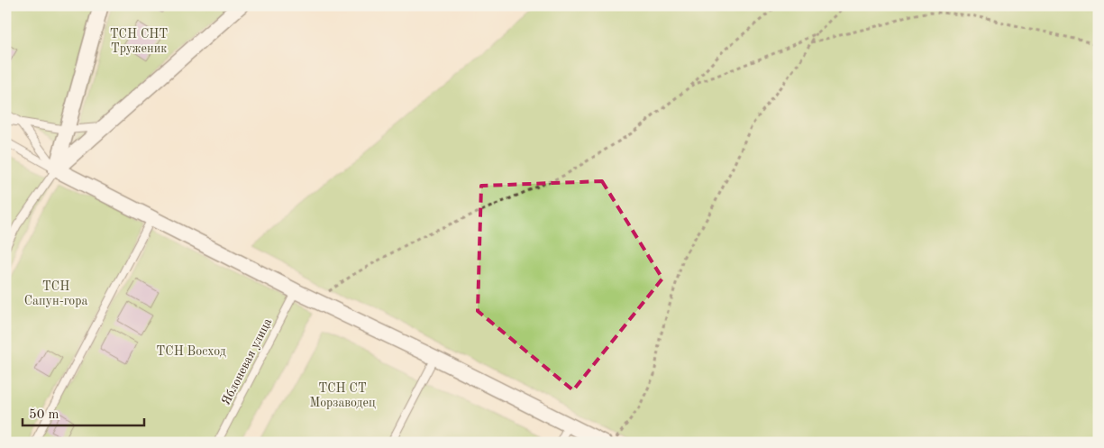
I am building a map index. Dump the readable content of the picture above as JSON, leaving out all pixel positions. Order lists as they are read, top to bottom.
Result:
{
  "streets": {
    "lane": ["Яблоневая улица"]
  },
  "parks": [
    "ТСН СНТ Труженик",
    "ТСН Сапун-гора",
    "ТСН Восход",
    "ТСН СТ Морзаводец"
  ],
  "scale_bar": "50 m"
}
